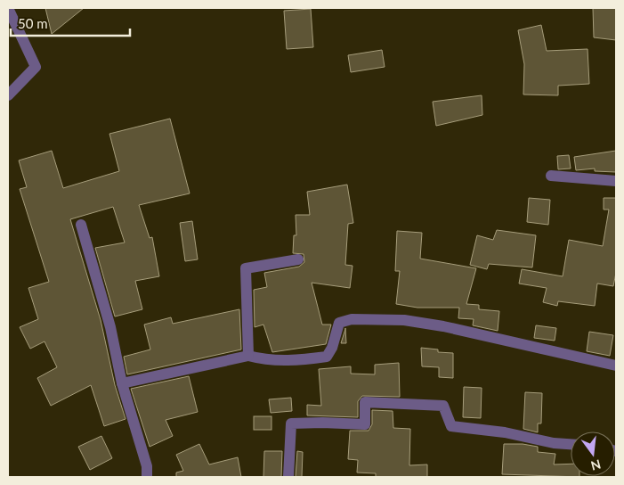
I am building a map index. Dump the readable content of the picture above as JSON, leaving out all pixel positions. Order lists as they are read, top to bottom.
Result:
{
  "scale_bar": "50 m",
  "north": "bottom"
}
